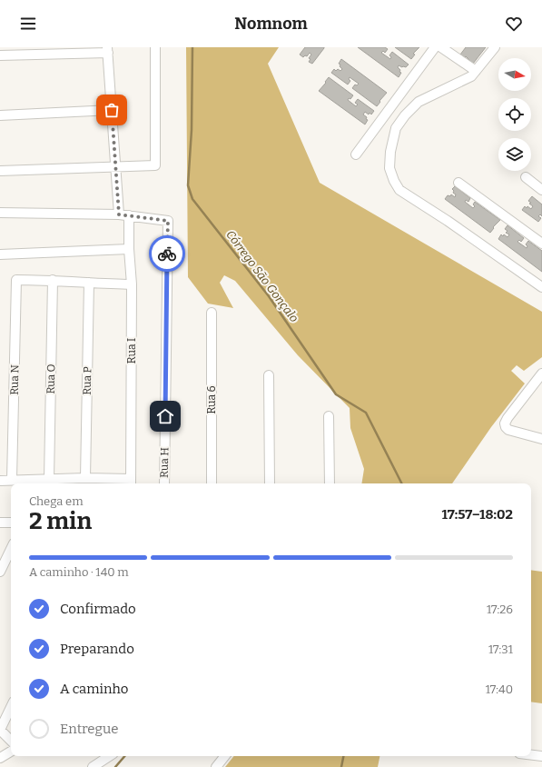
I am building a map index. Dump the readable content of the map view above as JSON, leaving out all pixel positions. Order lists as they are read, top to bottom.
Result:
{
  "streets": {
    "street": [
      "Rua I",
      "Rua O",
      "Rua N",
      "Rua P",
      "Rua 6",
      "Rua H"
    ]
  },
  "crossings": [
    ["Rua I", "Rua H"],
    ["Rua O", "Rua N"]
  ],
  "water": ["Córrego São Gonçalo"],
  "north": "right",
  "page": {
    "header": "Nomnom",
    "heading": ["2 min", "Chega em", "17:57–18:02"],
    "bar": "A caminho · 140 m",
    "list": [
      ["Confirmado", "17:26"],
      ["Preparando", "17:31"],
      ["A caminho", "17:40"],
      "Entregue"
    ]
  }
}
